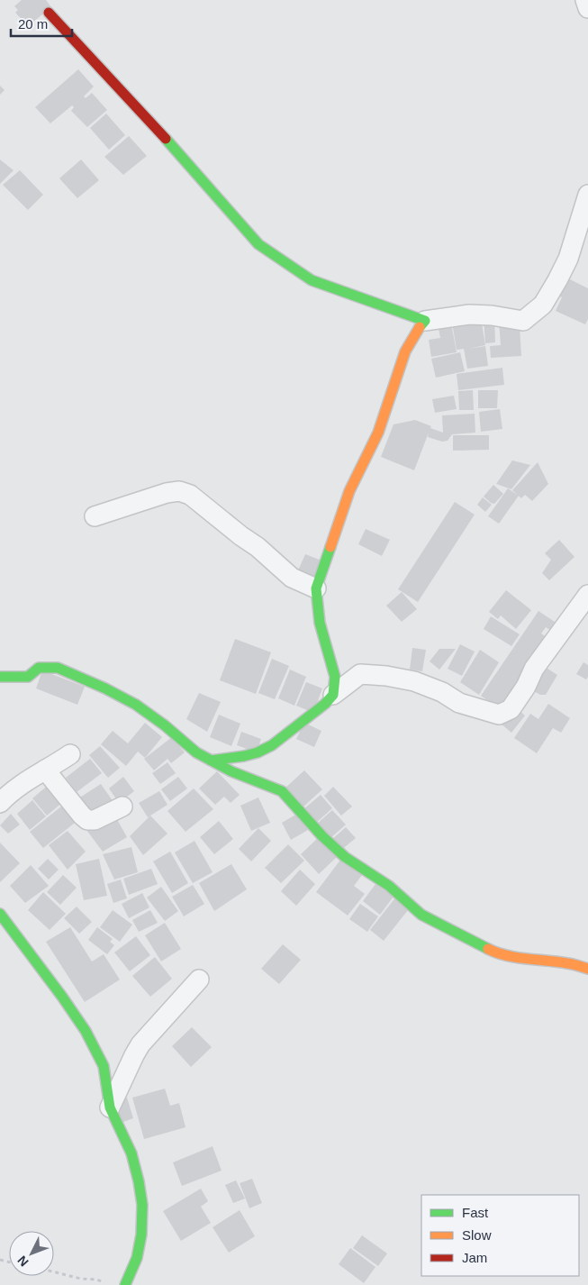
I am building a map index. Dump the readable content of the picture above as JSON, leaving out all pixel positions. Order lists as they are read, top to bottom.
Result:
{
  "legend": ["Fast", "Slow", "Jam"],
  "scale_bar": "20 m",
  "north": "bottom left"
}
